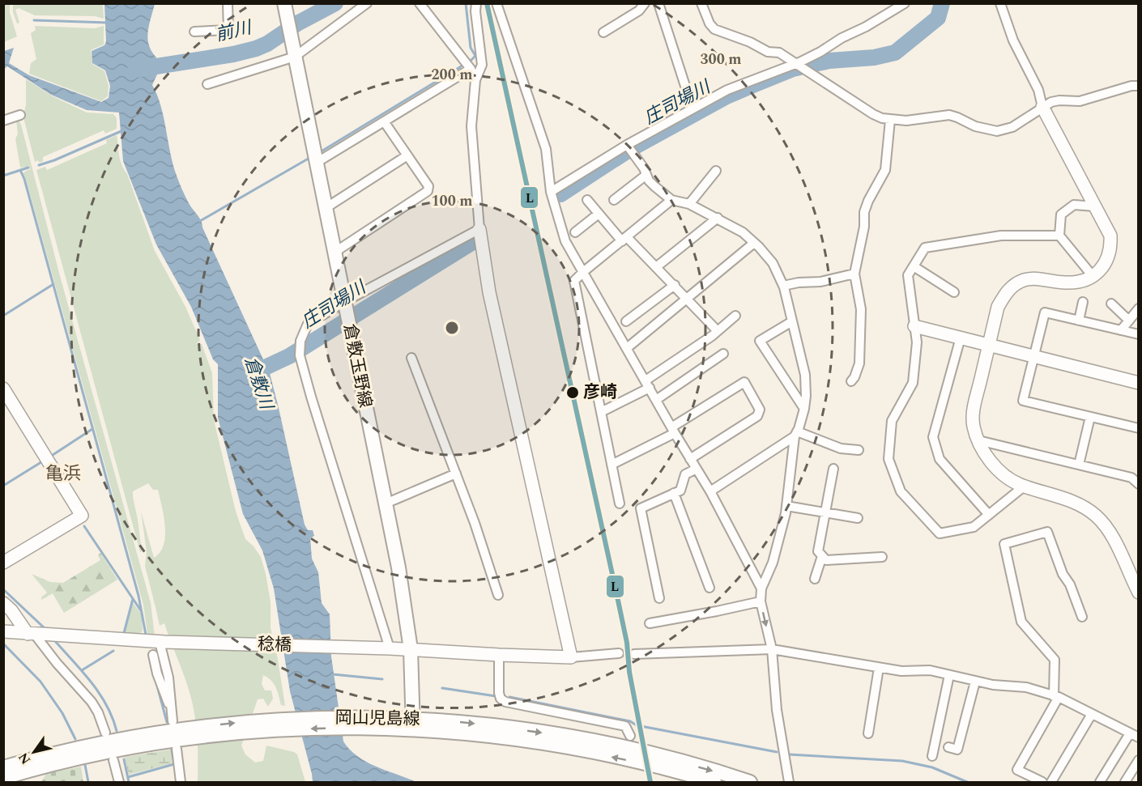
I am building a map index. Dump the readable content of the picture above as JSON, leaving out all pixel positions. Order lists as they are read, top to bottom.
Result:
{
  "streets": {
    "main road": ["倉敷玉野線", "岡山児島線"],
    "street": ["稔橋"]
  },
  "crossings": [
    ["倉敷玉野線", "稔橋"],
    ["倉敷玉野線", "岡山児島線"]
  ],
  "districts": ["亀浜"],
  "water": ["前川", "庄司場川", "倉敷川"],
  "places": ["彦崎"],
  "lines": ["transit line L"],
  "north": "bottom left",
  "rings": ["300 m", "200 m", "100 m"]
}
